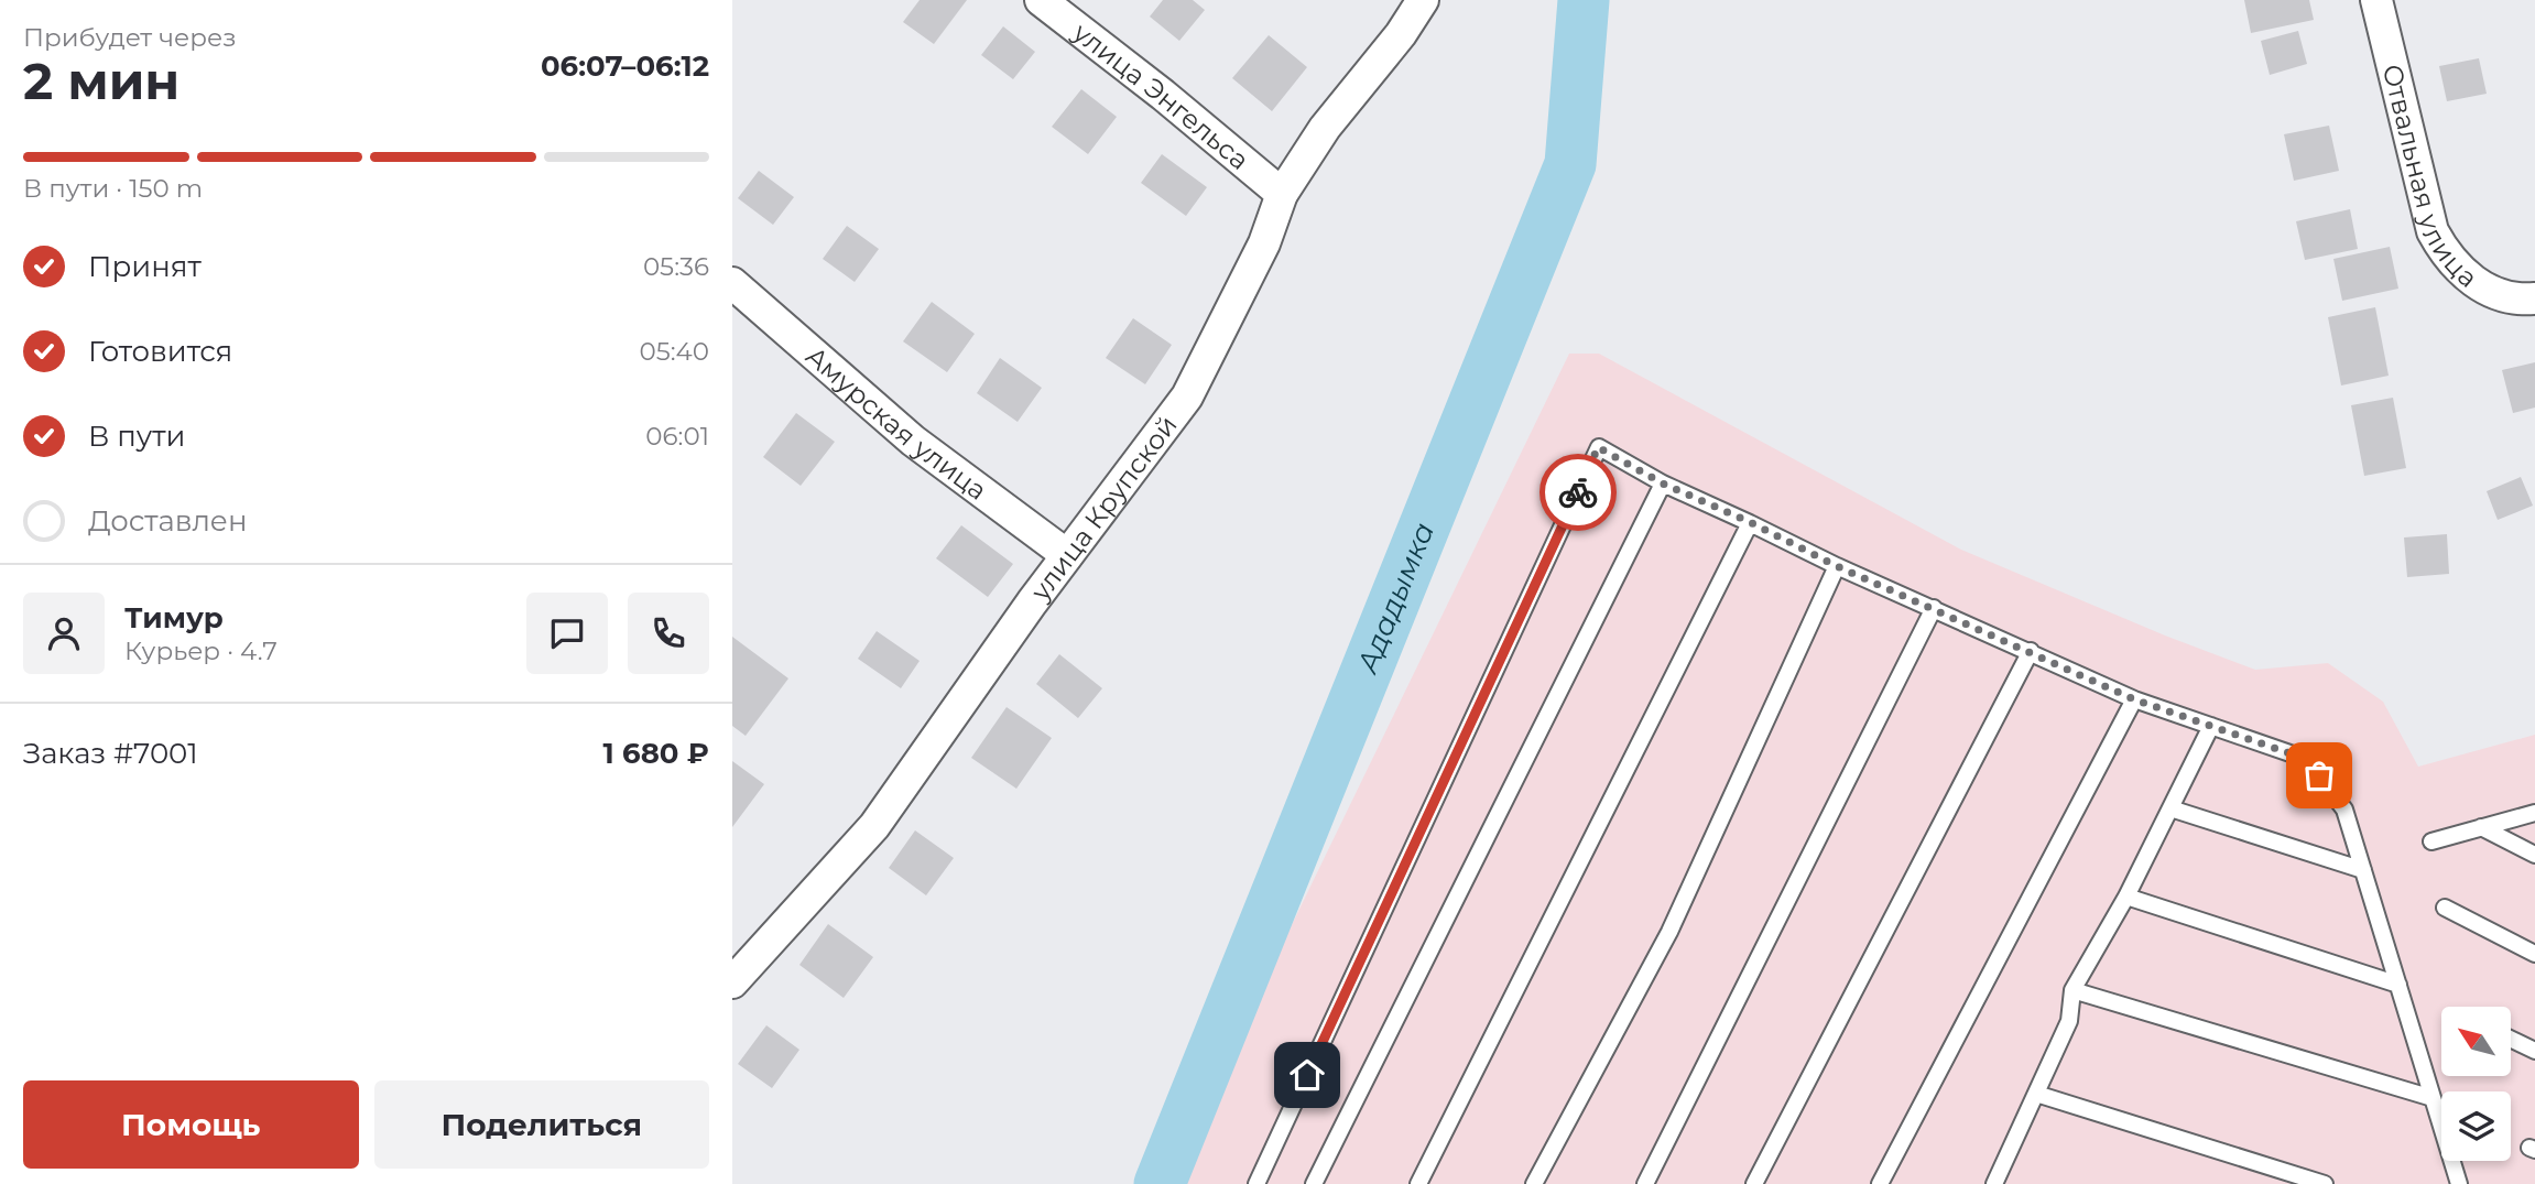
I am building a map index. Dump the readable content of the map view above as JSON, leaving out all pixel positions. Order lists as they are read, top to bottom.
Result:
{
  "streets": {
    "street": [
      "улица Энгельса",
      "Отвальная улица",
      "Амурская улица",
      "улица Крупской"
    ]
  },
  "crossings": [
    ["улица Энгельса", "улица Крупской"],
    ["Амурская улица", "улица Крупской"]
  ],
  "water": ["Ададымка"],
  "north": "top left",
  "page": {
    "heading": ["2 мин", "Прибудет через", "06:07–06:12"],
    "panel": [
      "Тимур",
      "Курьер · 4.7",
      "Заказ #7001",
      "1 680 ₽"
    ],
    "bar": "В пути · 150 m",
    "list": [
      ["Принят", "05:36"],
      ["Готовится", "05:40"],
      ["В пути", "06:01"],
      "Доставлен"
    ],
    "buttons": ["Помощь", "Поделиться"]
  }
}
